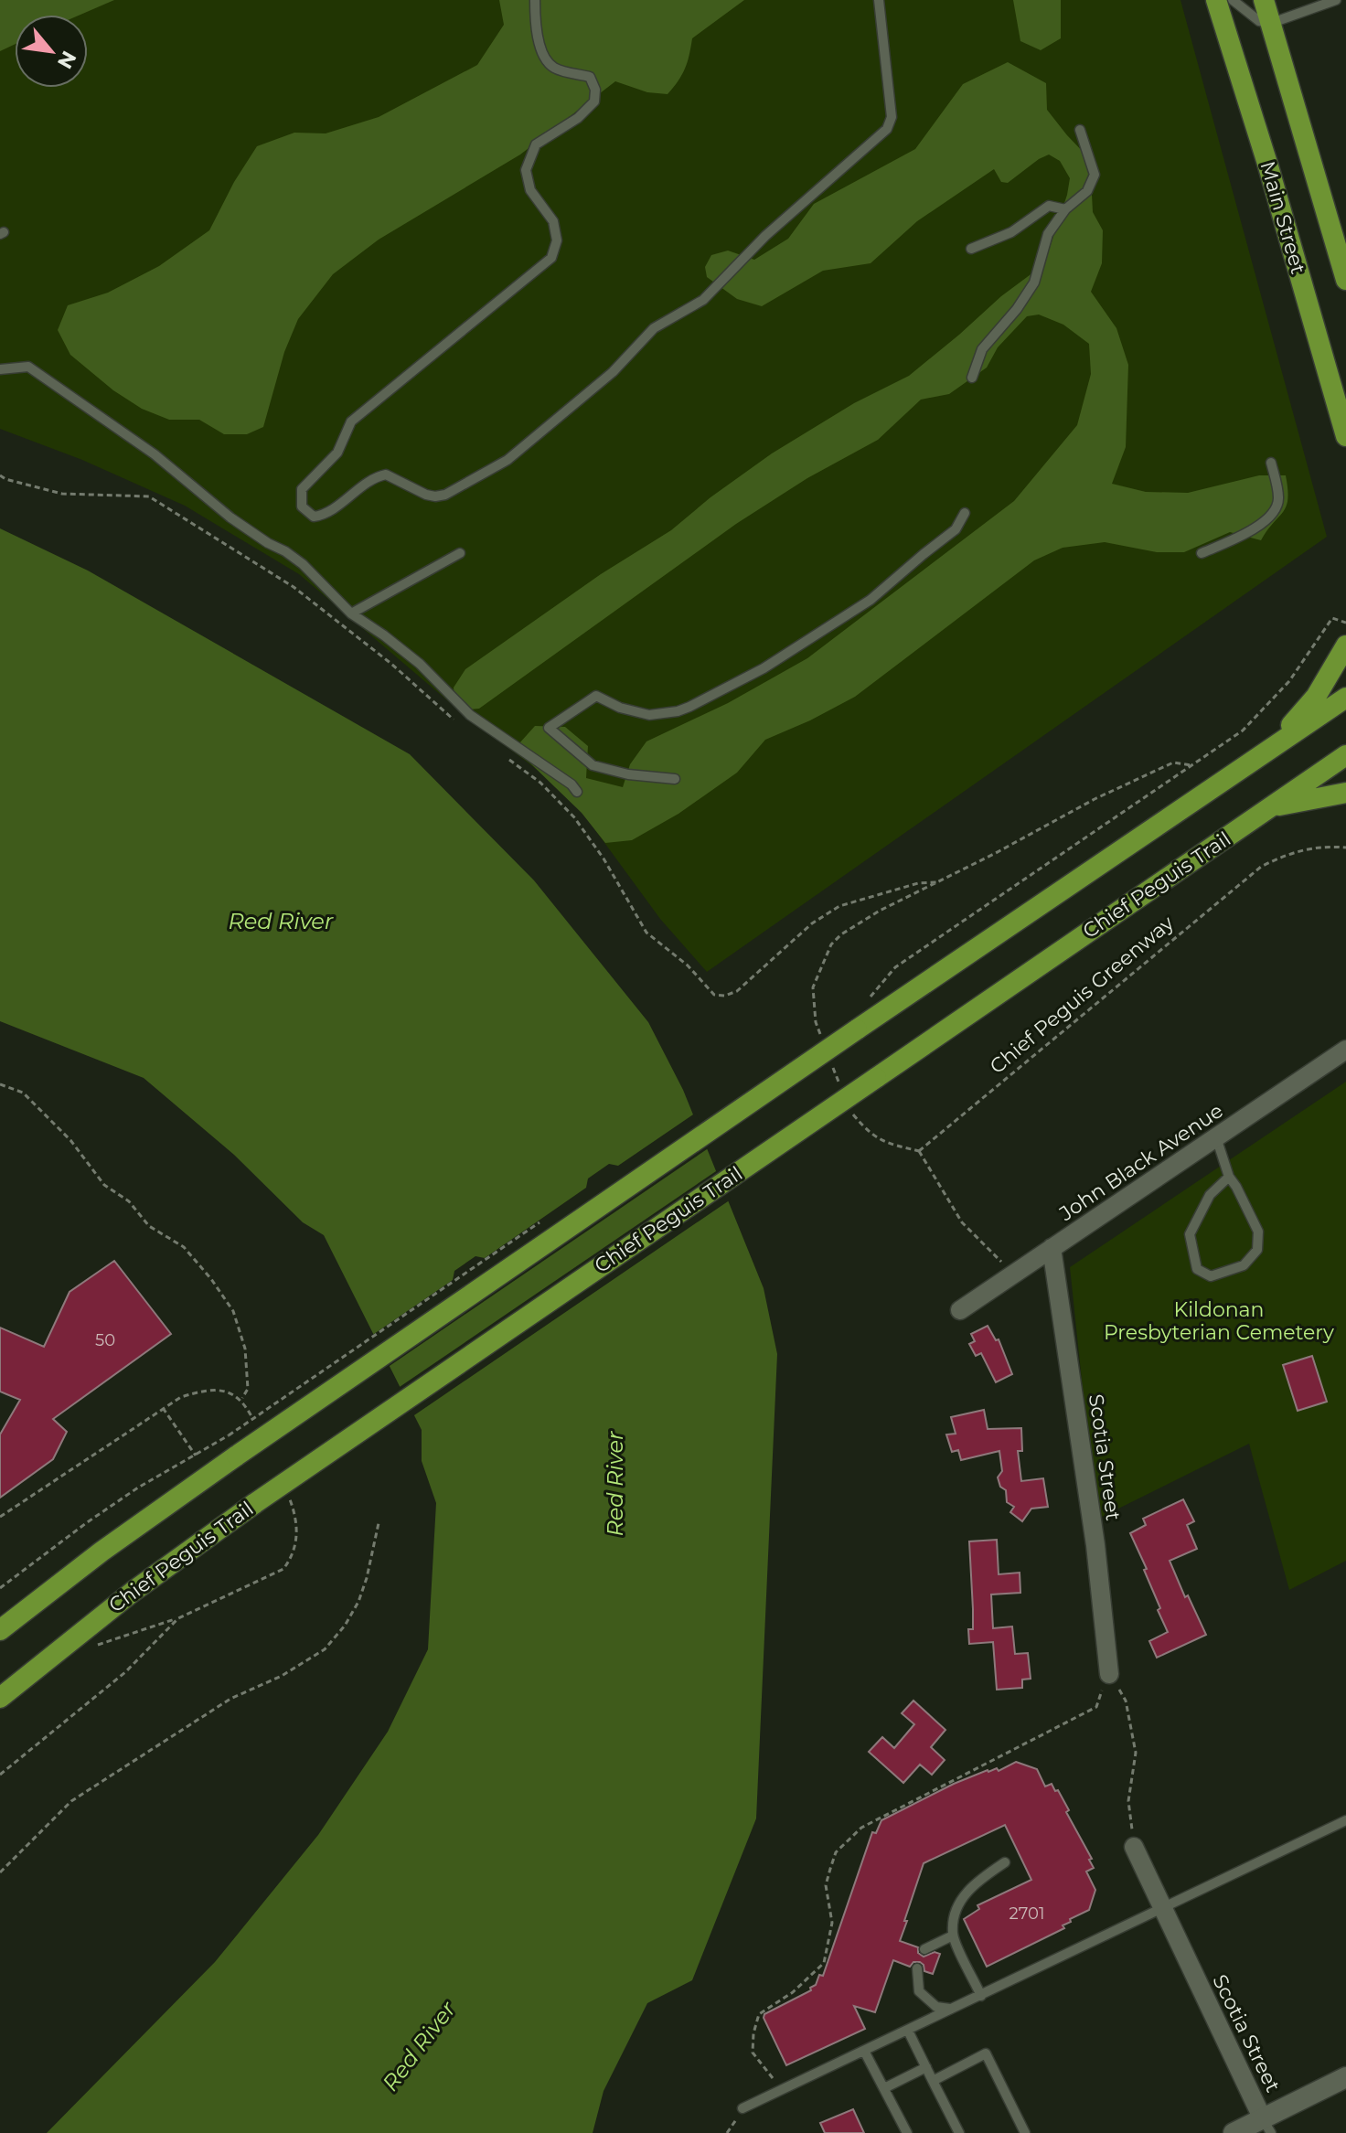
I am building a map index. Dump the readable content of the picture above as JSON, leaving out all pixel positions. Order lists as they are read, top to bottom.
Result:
{
  "streets": {
    "main road": ["Main Street", "Chief Peguis Trail"],
    "street": ["John Black Avenue", "Scotia Street"],
    "path": ["Chief Peguis Greenway"]
  },
  "crossings": [
    ["John Black Avenue", "Scotia Street"]
  ],
  "water": ["Red River"],
  "parks": ["Kildonan Presbyterian Cemetery"],
  "house_numbers": ["50", "2701"],
  "north": "bottom right"
}
